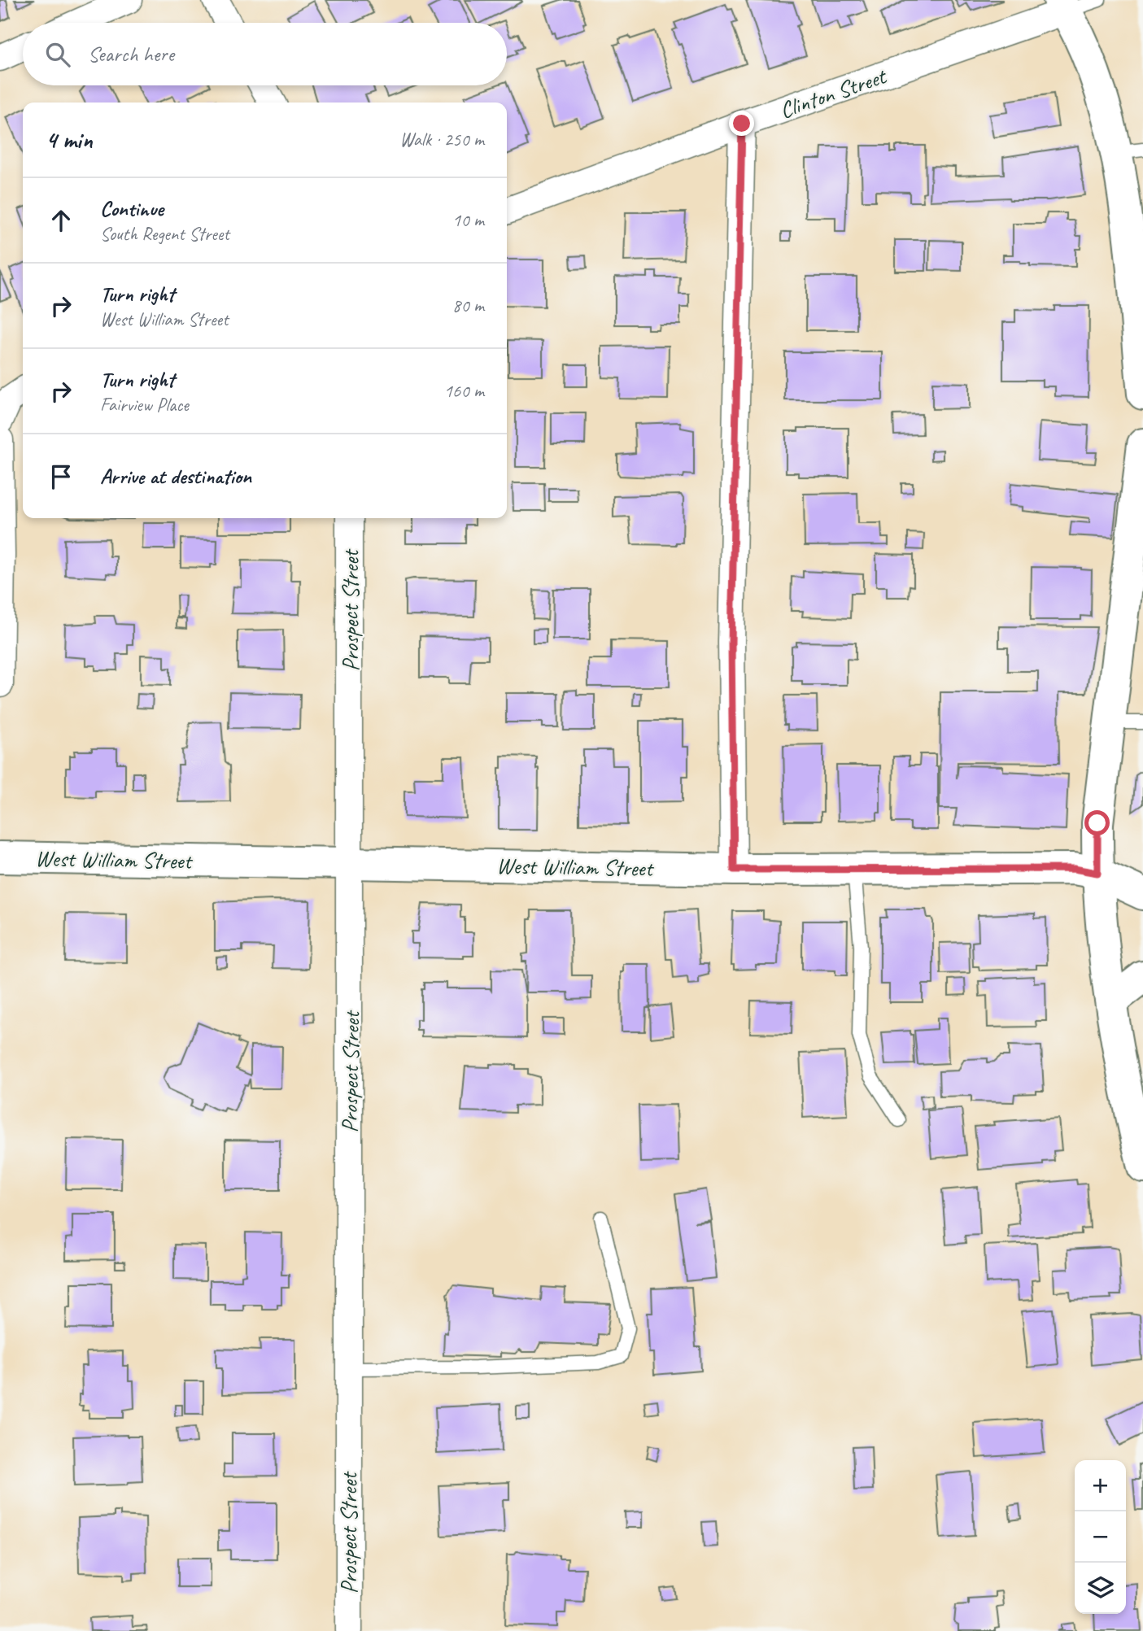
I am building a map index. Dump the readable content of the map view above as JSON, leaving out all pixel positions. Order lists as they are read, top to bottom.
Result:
{
  "streets": {
    "street": ["Clinton Street", "Prospect Street", "West William Street"]
  },
  "crossings": [
    ["Prospect Street", "West William Street"]
  ],
  "page": {
    "search": "Search here",
    "heading": ["4 min", "Walk · 250 m"],
    "list": [
      ["Continue", "South Regent Street", "10 m"],
      ["Turn right", "West William Street", "80 m"],
      ["Turn right", "Fairview Place", "160 m"],
      "Arrive at destination"
    ],
    "map_buttons": ["+", "−"]
  }
}
